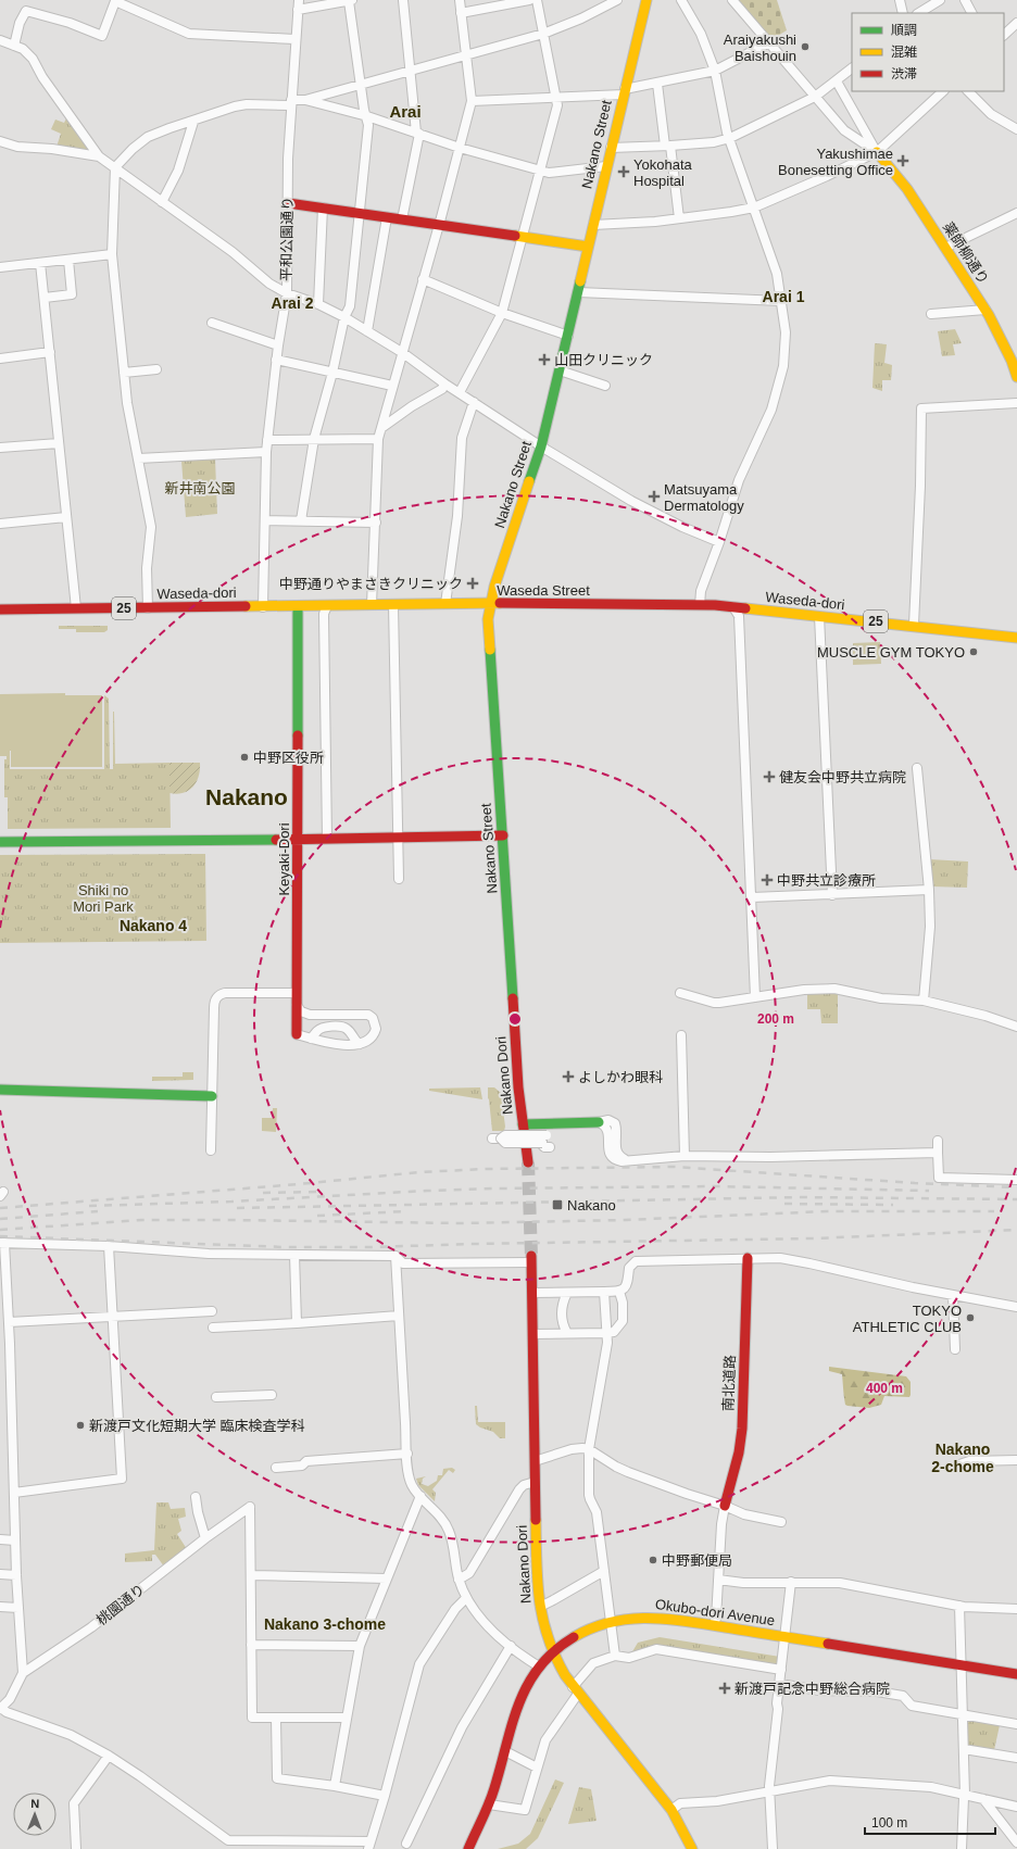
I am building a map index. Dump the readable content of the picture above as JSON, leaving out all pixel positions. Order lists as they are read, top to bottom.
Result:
{
  "streets": {
    "main road": [
      "Nakano Street",
      "薬師柳通り",
      "Waseda Street",
      "Waseda-dori",
      "25",
      "Keyaki-Dori",
      "Nakano Dori",
      "南北道路",
      "Okubo-dori Avenue"
    ],
    "street": ["平和公園通り", "桃園通り"]
  },
  "crossings": [
    ["Nakano Street", "Waseda Street"],
    ["Nakano Street", "Nakano Dori"],
    ["平和公園通り", "Waseda-dori"],
    ["Waseda Street", "Waseda-dori"],
    ["Waseda-dori", "Keyaki-Dori"],
    ["Nakano Dori", "Okubo-dori Avenue"]
  ],
  "districts": [
    "Arai",
    "Arai 1",
    "Arai 2",
    "Nakano",
    "Nakano 4",
    "Nakano 2-chome",
    "Nakano 3-chome"
  ],
  "parks": ["新井南公園", "Shiki no Mori Park"],
  "places": {
    "other": [
      "Araiyakushi Baishouin",
      "MUSCLE GYM TOKYO",
      "中野区役所",
      "TOKYO ATHLETIC CLUB",
      "新渡戸文化短期大学 臨床検査学科",
      "中野郵便局"
    ],
    "health": [
      "Yakushimae Bonesetting Office",
      "Yokohata Hospital",
      "山田クリニック",
      "Matsuyama Dermatology",
      "中野通りやまさきクリニック",
      "健友会中野共立病院",
      "中野共立診療所",
      "よしかわ眼科",
      "新渡戸記念中野総合病院"
    ],
    "transit": ["Nakano"]
  },
  "legend": ["順調", "混雑", "渋滞"],
  "scale_bar": "100 m",
  "north": "top",
  "rings": ["200 m", "400 m"]
}
